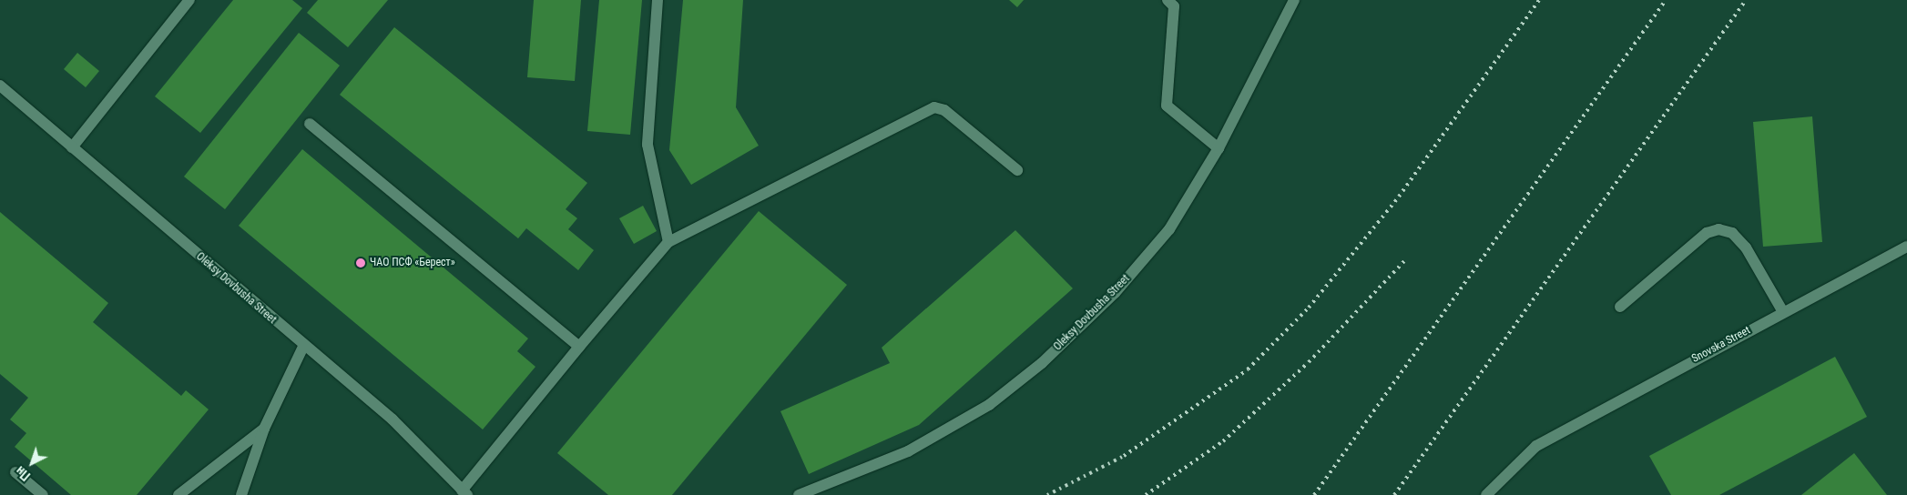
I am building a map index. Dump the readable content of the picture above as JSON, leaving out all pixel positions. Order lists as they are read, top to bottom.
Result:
{
  "streets": {
    "street": ["Oleksy Dovbusha Street", "Snovska Street"]
  },
  "places": ["ЧАО ПСФ «Берест»"],
  "north": "bottom left"
}
